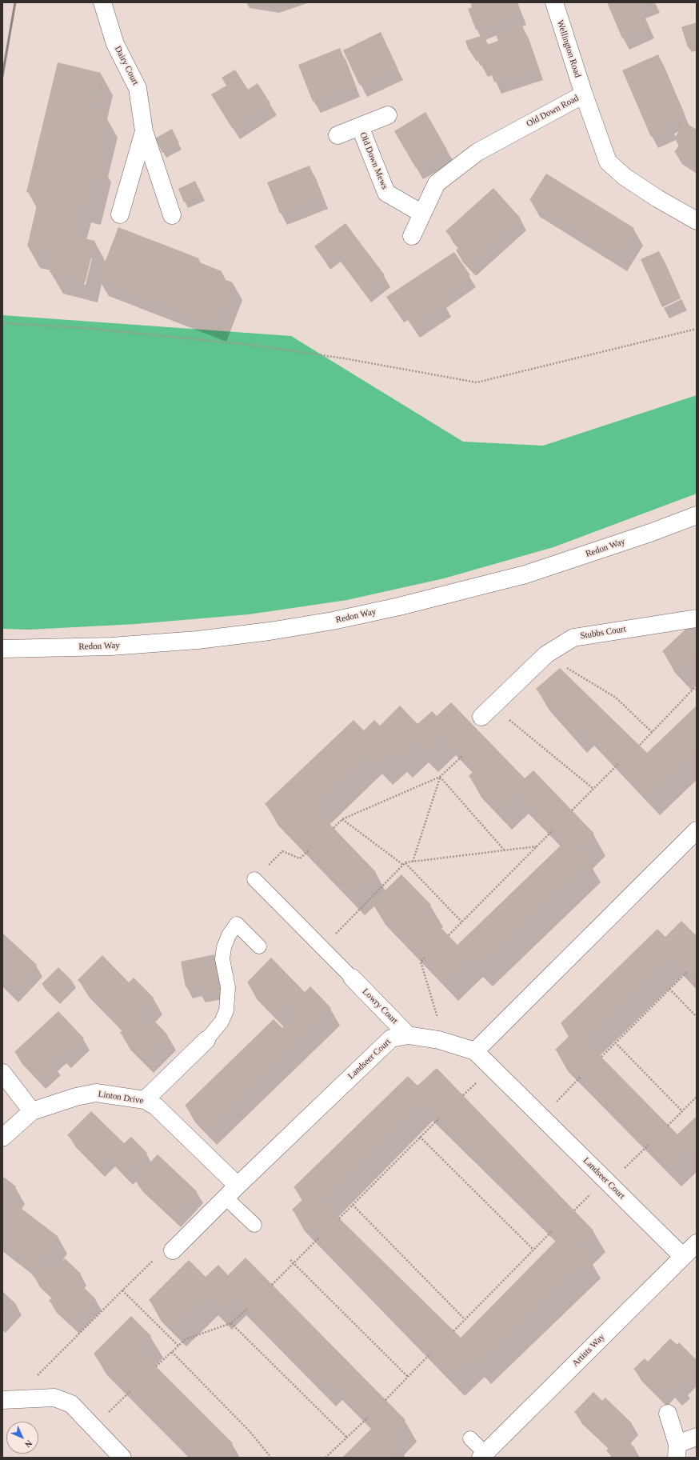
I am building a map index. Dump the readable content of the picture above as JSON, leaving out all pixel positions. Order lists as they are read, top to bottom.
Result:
{
  "streets": {
    "street": [
      "Wellington Road",
      "Dairy Court",
      "Old Down Road",
      "Old Down Mews",
      "Redon Way",
      "Stubbs Court",
      "Lowry Court",
      "Landseer Court",
      "Linton Drive",
      "Artists Way"
    ]
  },
  "crossings": [
    ["Wellington Road", "Old Down Road"],
    ["Old Down Road", "Old Down Mews"],
    ["Lowry Court", "Landseer Court"],
    ["Landseer Court", "Linton Drive"],
    ["Landseer Court", "Artists Way"]
  ],
  "north": "bottom right"
}
